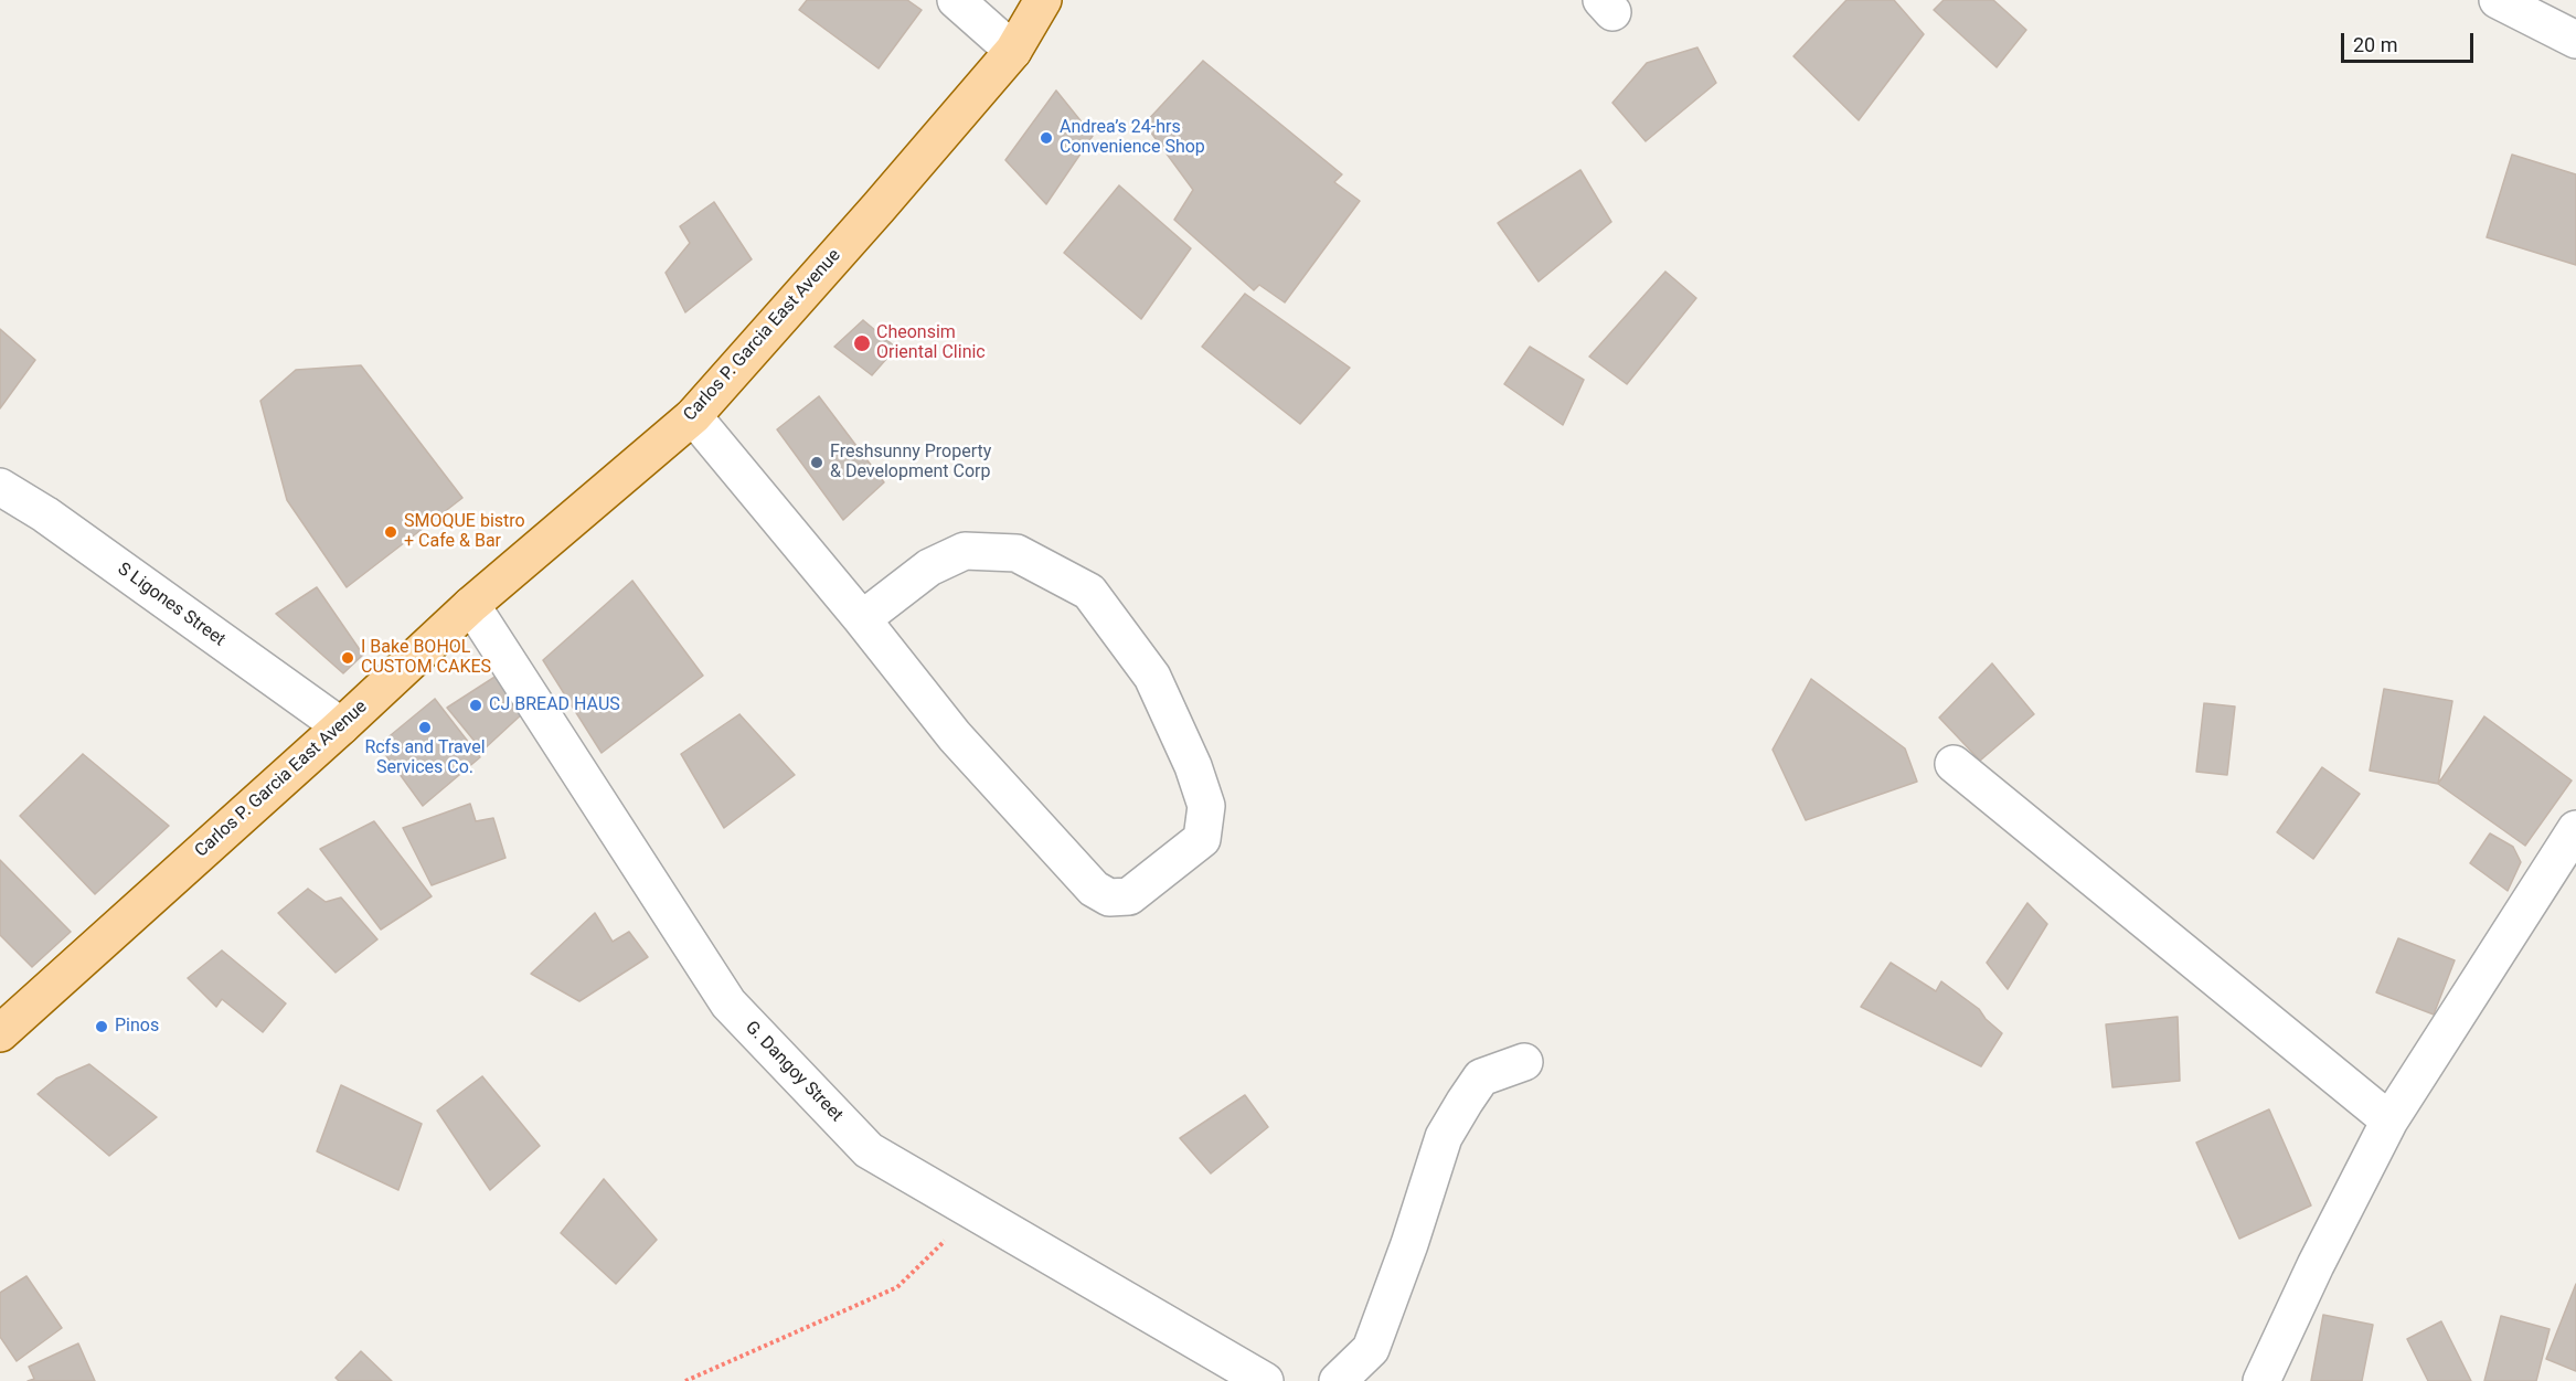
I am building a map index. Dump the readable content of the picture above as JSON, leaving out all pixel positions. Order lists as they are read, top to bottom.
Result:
{
  "streets": {
    "main road": ["Carlos P. Garcia East Avenue"],
    "street": ["S Ligones Street", "G. Dangoy Street"]
  },
  "crossings": [
    ["Carlos P. Garcia East Avenue", "S Ligones Street"],
    ["Carlos P. Garcia East Avenue", "G. Dangoy Street"]
  ],
  "places": [
    "Andrea’s 24-hrs Convenience Shop",
    "Cheonsim Oriental Clinic",
    "Freshsunny Property & Development Corp",
    "SMOQUE bistro + Cafe & Bar",
    "I Bake BOHOL CUSTOM CAKES",
    "CJ BREAD HAUS",
    "Rcfs and Travel Services Co.",
    "Pinos"
  ],
  "scale_bar": "20 m"
}
